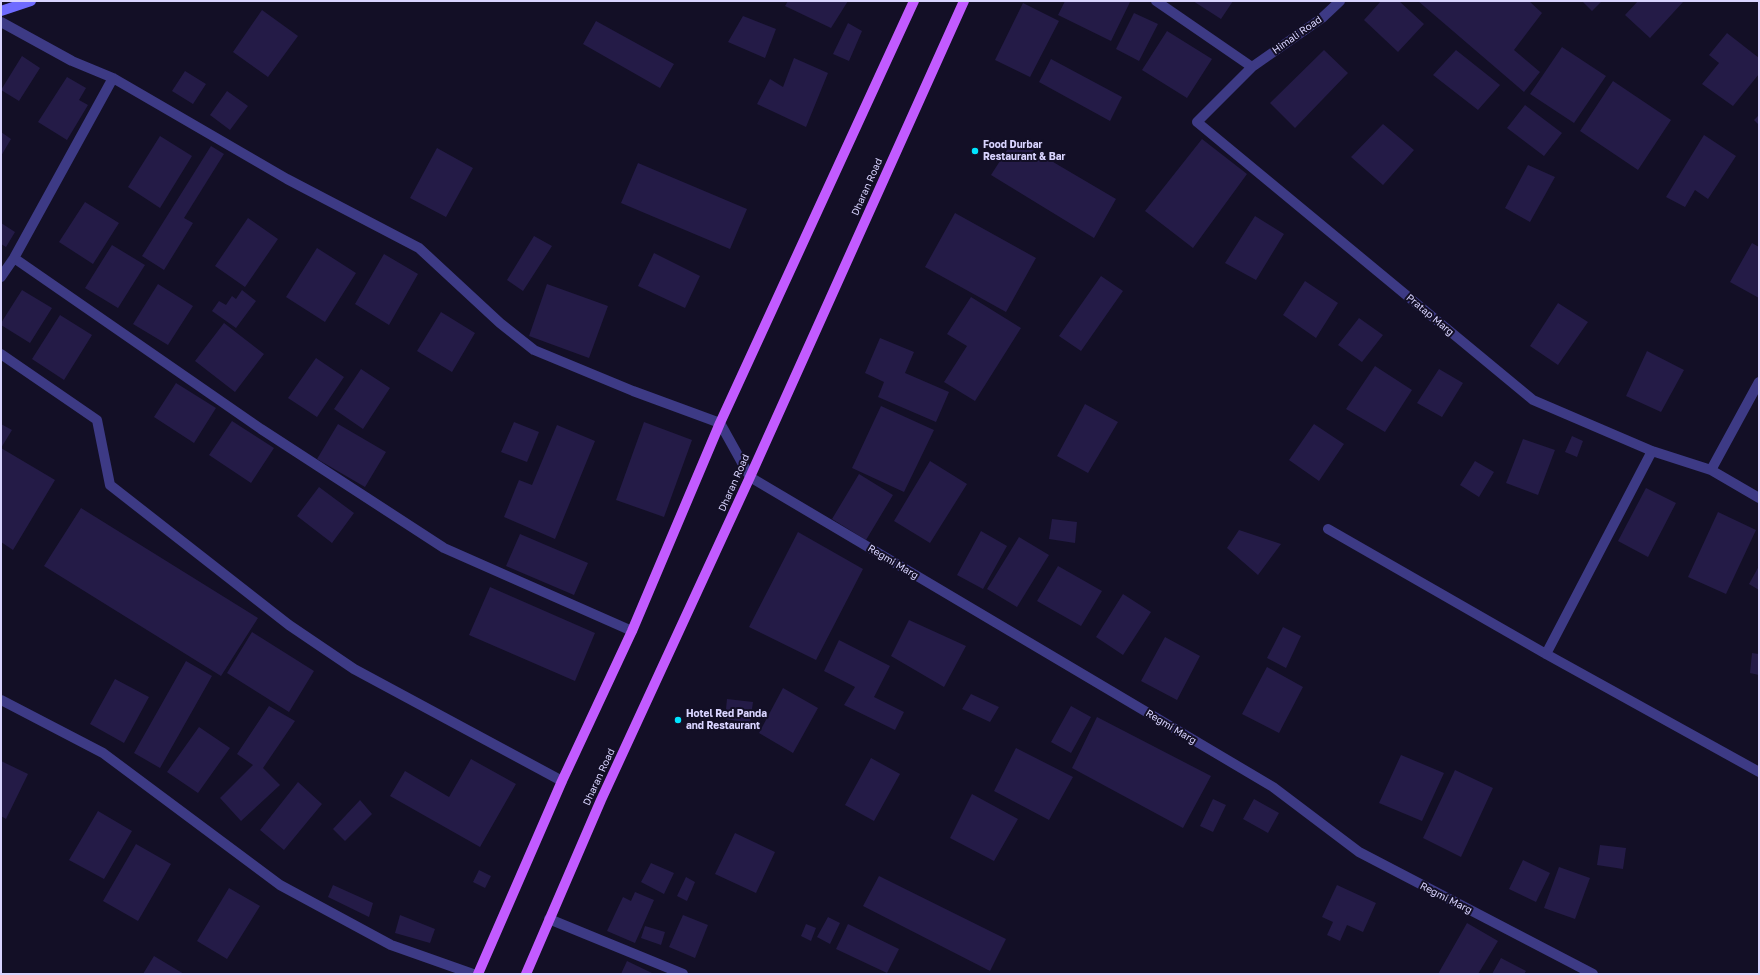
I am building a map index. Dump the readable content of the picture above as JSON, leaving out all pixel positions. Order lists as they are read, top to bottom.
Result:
{
  "streets": {
    "main road": ["Dharan Road"],
    "street": ["Himali Road", "Pratap Marg", "Regmi Marg"]
  },
  "crossings": [
    ["Himali Road", "Pratap Marg"],
    ["Dharan Road", "Regmi Marg"]
  ],
  "places": ["Food Durbar Restaurant & Bar", "Hotel Red Panda and Restaurant"]
}
